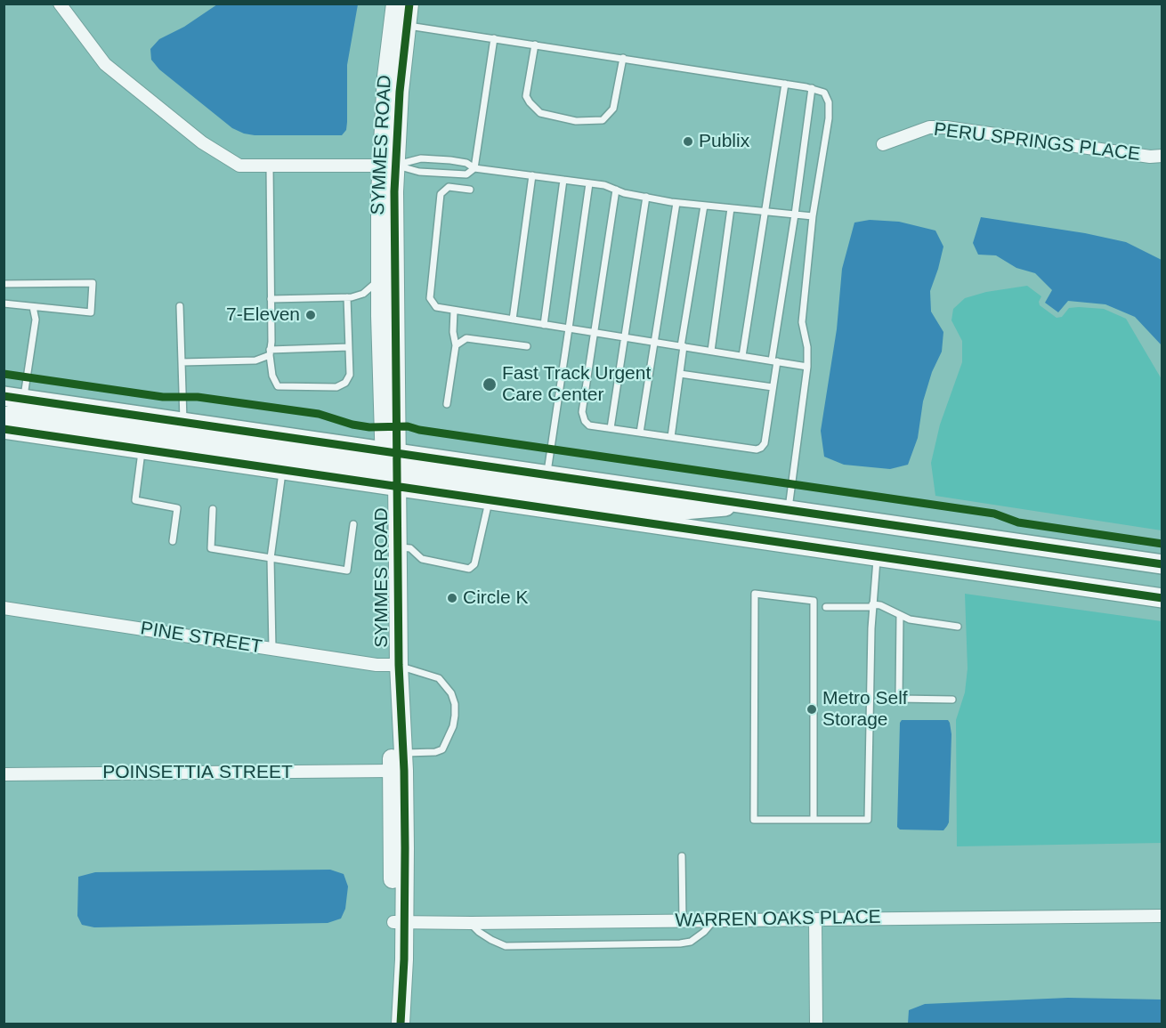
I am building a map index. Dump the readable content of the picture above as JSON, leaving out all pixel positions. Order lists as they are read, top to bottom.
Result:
{
  "streets": {
    "street": [
      "PERU SPRINGS PLACE",
      "SYMMES ROAD",
      "PINE STREET",
      "POINSETTIA STREET",
      "WARREN OAKS PLACE"
    ]
  },
  "crossings": [
    ["SYMMES ROAD", "PINE STREET"],
    ["SYMMES ROAD", "POINSETTIA STREET"],
    ["SYMMES ROAD", "WARREN OAKS PLACE"]
  ],
  "places": [
    "Publix",
    "7-Eleven",
    "Fast Track Urgent Care Center",
    "Circle K",
    "Metro Self Storage"
  ]
}
